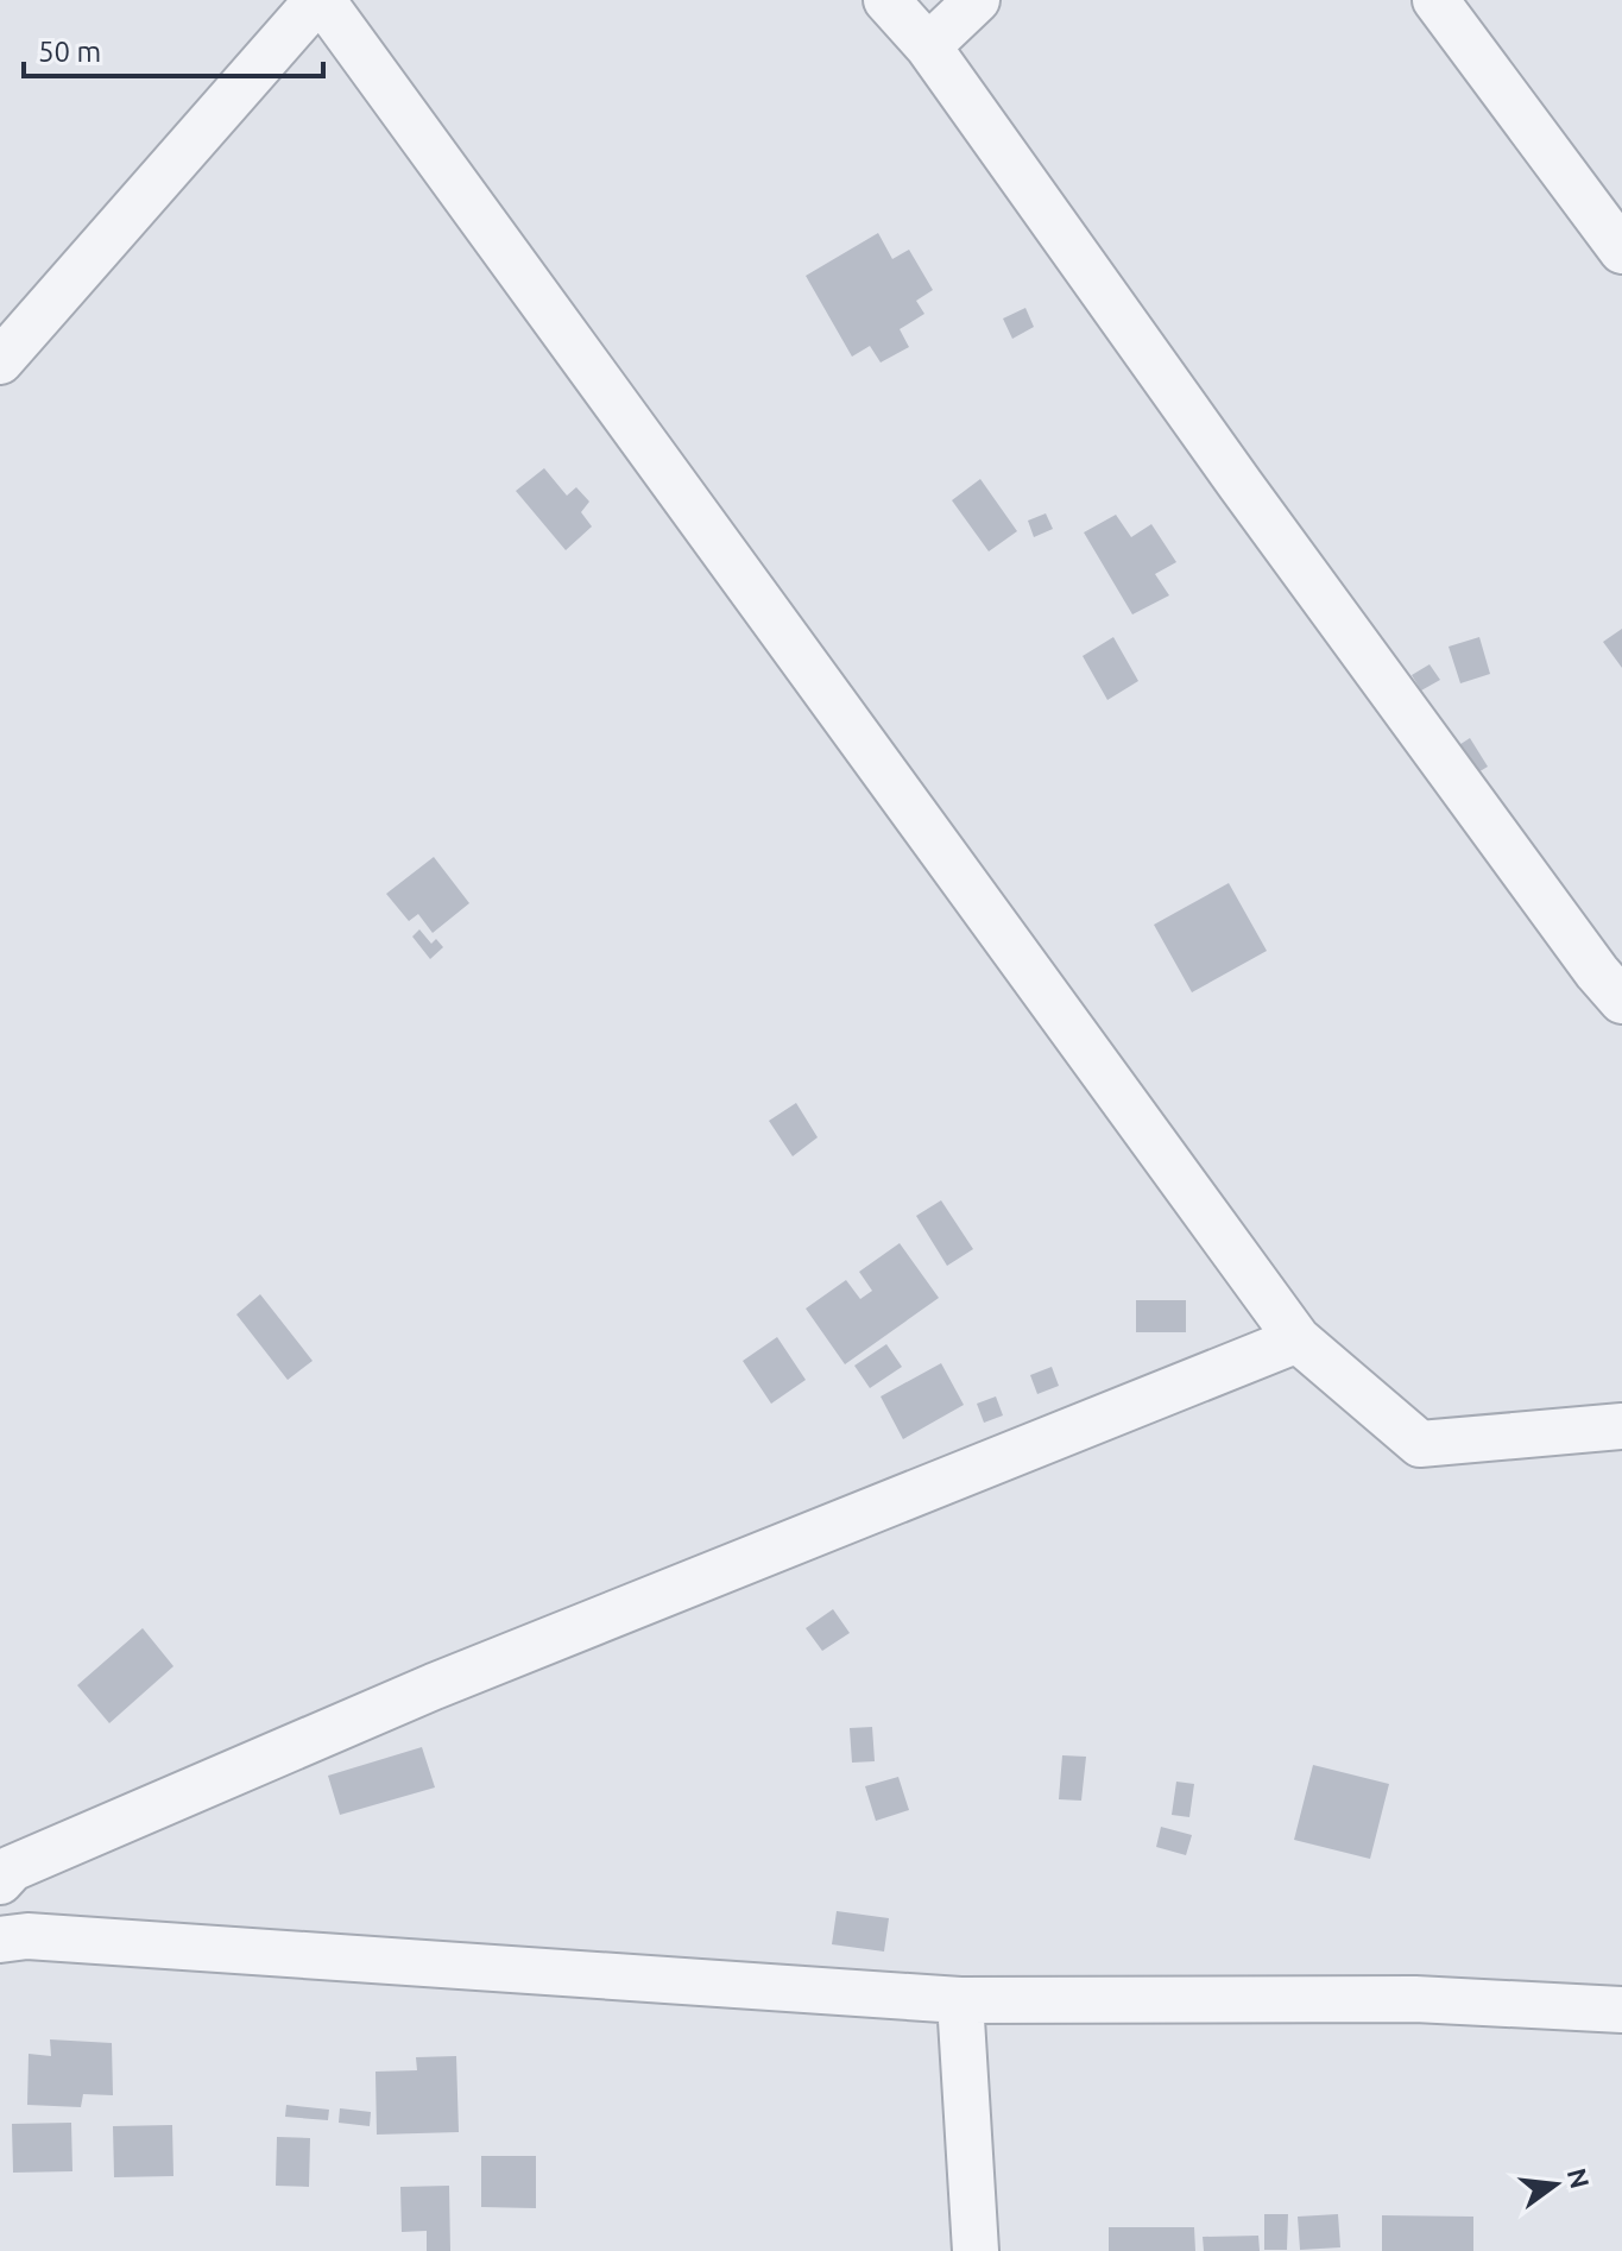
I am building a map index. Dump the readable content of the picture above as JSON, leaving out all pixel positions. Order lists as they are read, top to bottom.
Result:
{
  "scale_bar": "50 m",
  "north": "right"
}
